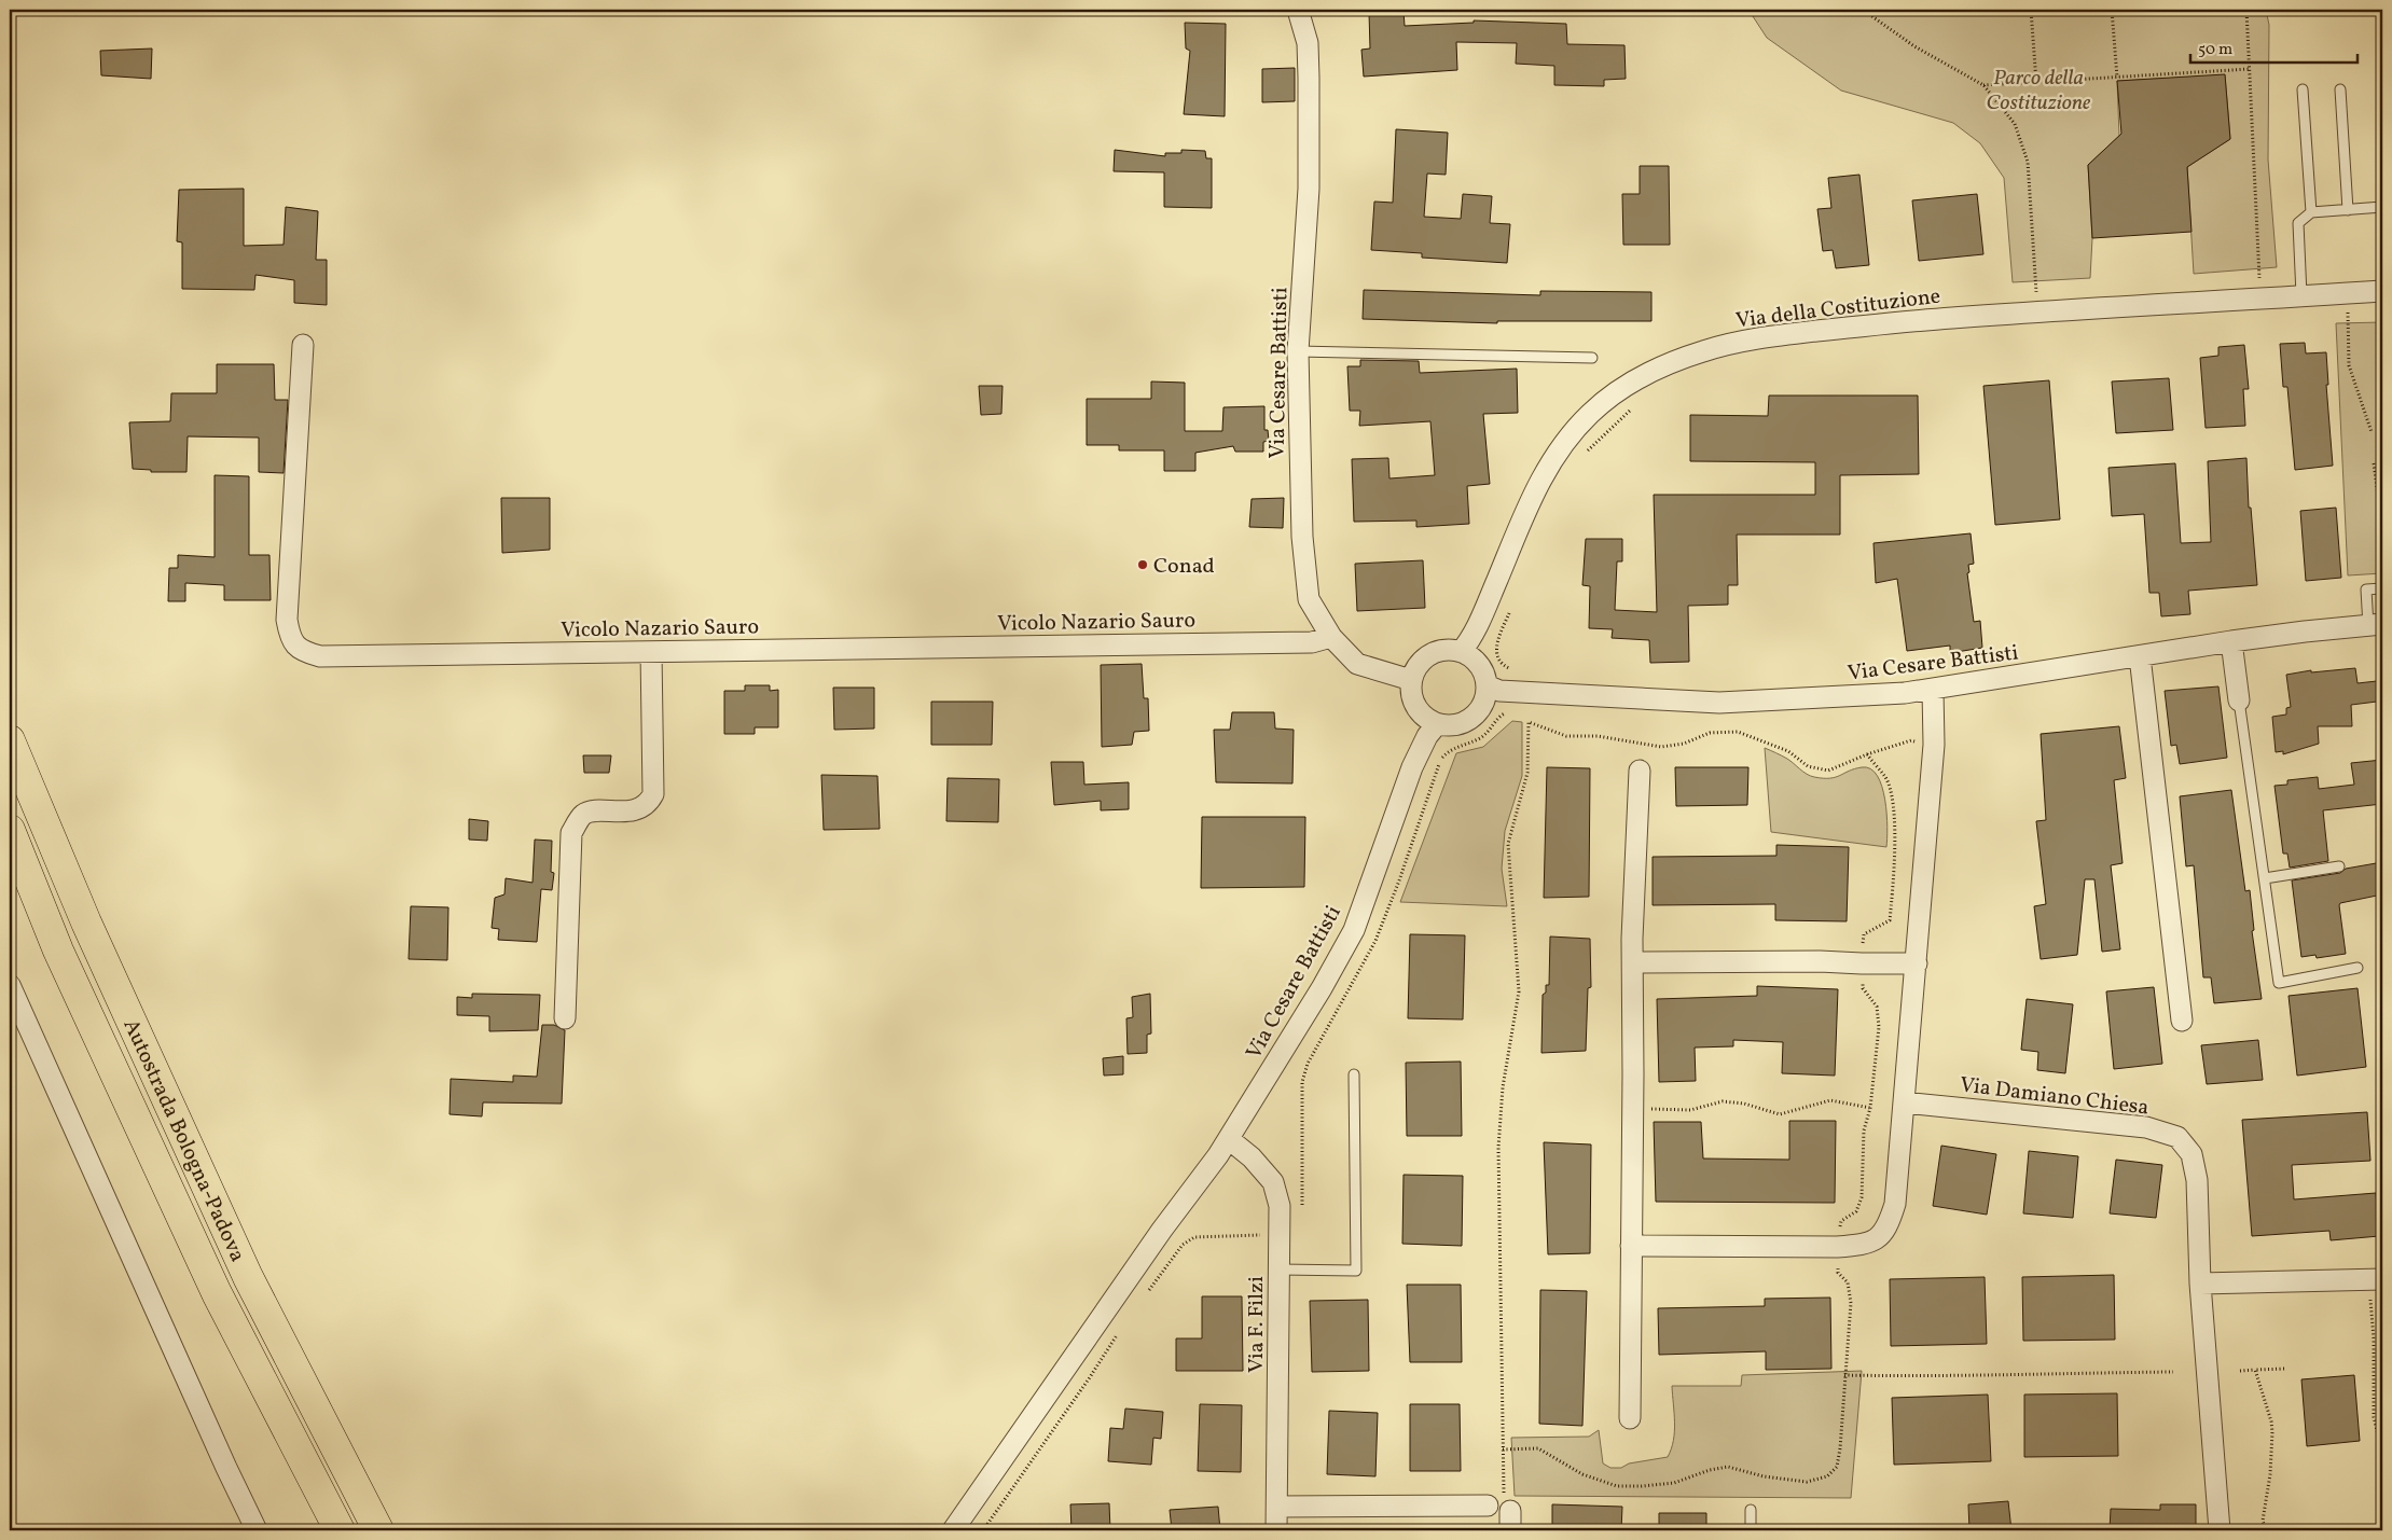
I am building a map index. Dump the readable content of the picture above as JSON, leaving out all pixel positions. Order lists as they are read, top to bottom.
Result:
{
  "streets": {
    "highway": ["Autostrada Bologna-Padova"],
    "street": [
      "Via della Costituzione",
      "Via Cesare Battisti",
      "Vicolo Nazario Sauro",
      "Via Damiano Chiesa",
      "Via F. Filzi"
    ]
  },
  "crossings": [
    ["Via della Costituzione", "Via Cesare Battisti"],
    ["Via Cesare Battisti", "Vicolo Nazario Sauro"],
    ["Via Cesare Battisti", "Via F. Filzi"]
  ],
  "parks": ["Parco della Costituzione"],
  "places": ["Conad"],
  "scale_bar": "50 m"
}
